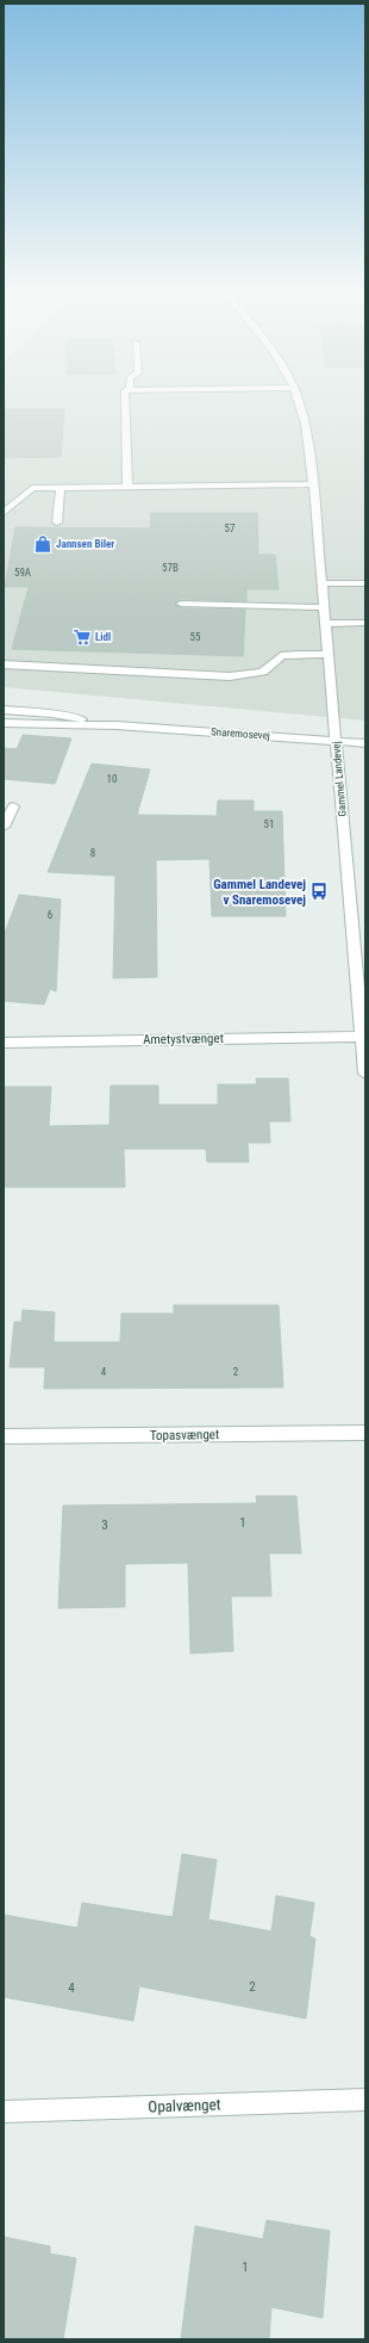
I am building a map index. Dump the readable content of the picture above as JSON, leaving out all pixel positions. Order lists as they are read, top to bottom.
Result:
{
  "streets": {
    "street": [
      "Snaremosevej",
      "Gammel Landevej",
      "Ametystvænget",
      "Topasvænget",
      "Opalvænget"
    ]
  },
  "crossings": [
    ["Snaremosevej", "Gammel Landevej"],
    ["Gammel Landevej", "Ametystvænget"]
  ],
  "places": {
    "shop": ["Jannsen Biler"],
    "supermarket": ["Lidl"],
    "bus stop": ["Gammel Landevej v Snaremosevej"]
  },
  "house_numbers": [
    "57",
    "57B",
    "59A",
    "55",
    "10",
    "51",
    "8",
    "6",
    "4",
    "2",
    "1",
    "3",
    "2",
    "4",
    "1"
  ]
}
